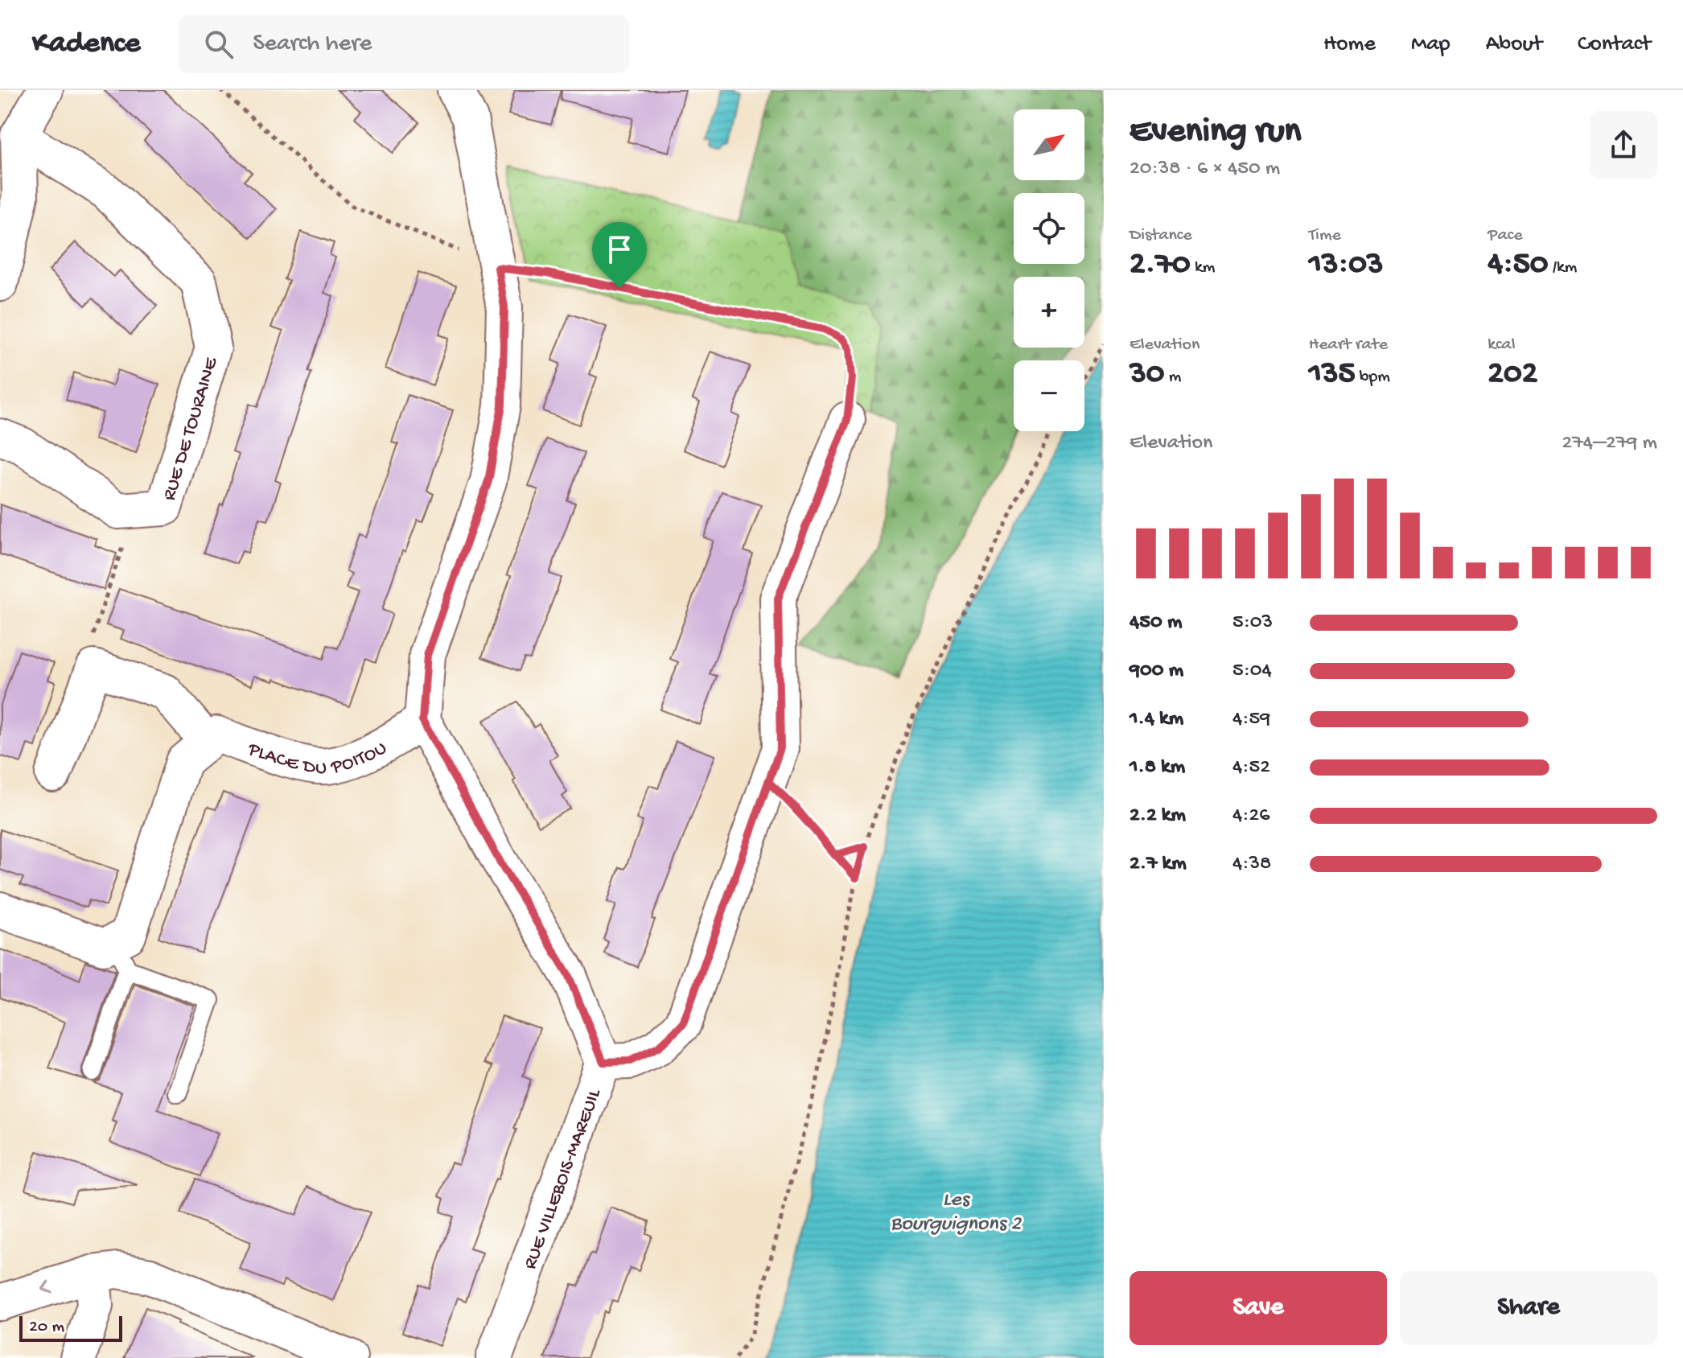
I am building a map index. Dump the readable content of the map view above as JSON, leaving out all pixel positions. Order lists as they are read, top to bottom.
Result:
{
  "streets": {
    "street": ["RUE DE TOURAINE", "PLACE DU POITOU", "RUE VILLEBOIS-MAREUIL"]
  },
  "water": ["Les Bourguignons 2"],
  "scale_bar": "20 m",
  "north": "top right",
  "page": {
    "header": "Kadence",
    "search": "Search here",
    "nav": [
      "Home",
      "Map",
      "About",
      "Contact"
    ],
    "heading": ["Evening run", "20:38 · 6 × 450 m"],
    "map_buttons": ["+", "−"],
    "stats": [
      ["Distance", "2.70 km"],
      ["Time", "13:03"],
      ["Pace", "4:50 /km"],
      ["Elevation", "30 m"],
      ["Heart rate", "135 bpm"],
      ["kcal", "202"]
    ],
    "chart": ["Elevation", "274–279 m"],
    "list": [
      {
        "name": "450 m",
        "note": "5:03"
      },
      {
        "name": "900 m",
        "note": "5:04"
      },
      {
        "name": "1.4 km",
        "note": "4:59"
      },
      {
        "name": "1.8 km",
        "note": "4:52"
      },
      {
        "name": "2.2 km",
        "note": "4:26"
      },
      {
        "name": "2.7 km",
        "note": "4:38"
      }
    ],
    "buttons": ["Save", "Share"],
    "scale": "20 m"
  }
}
